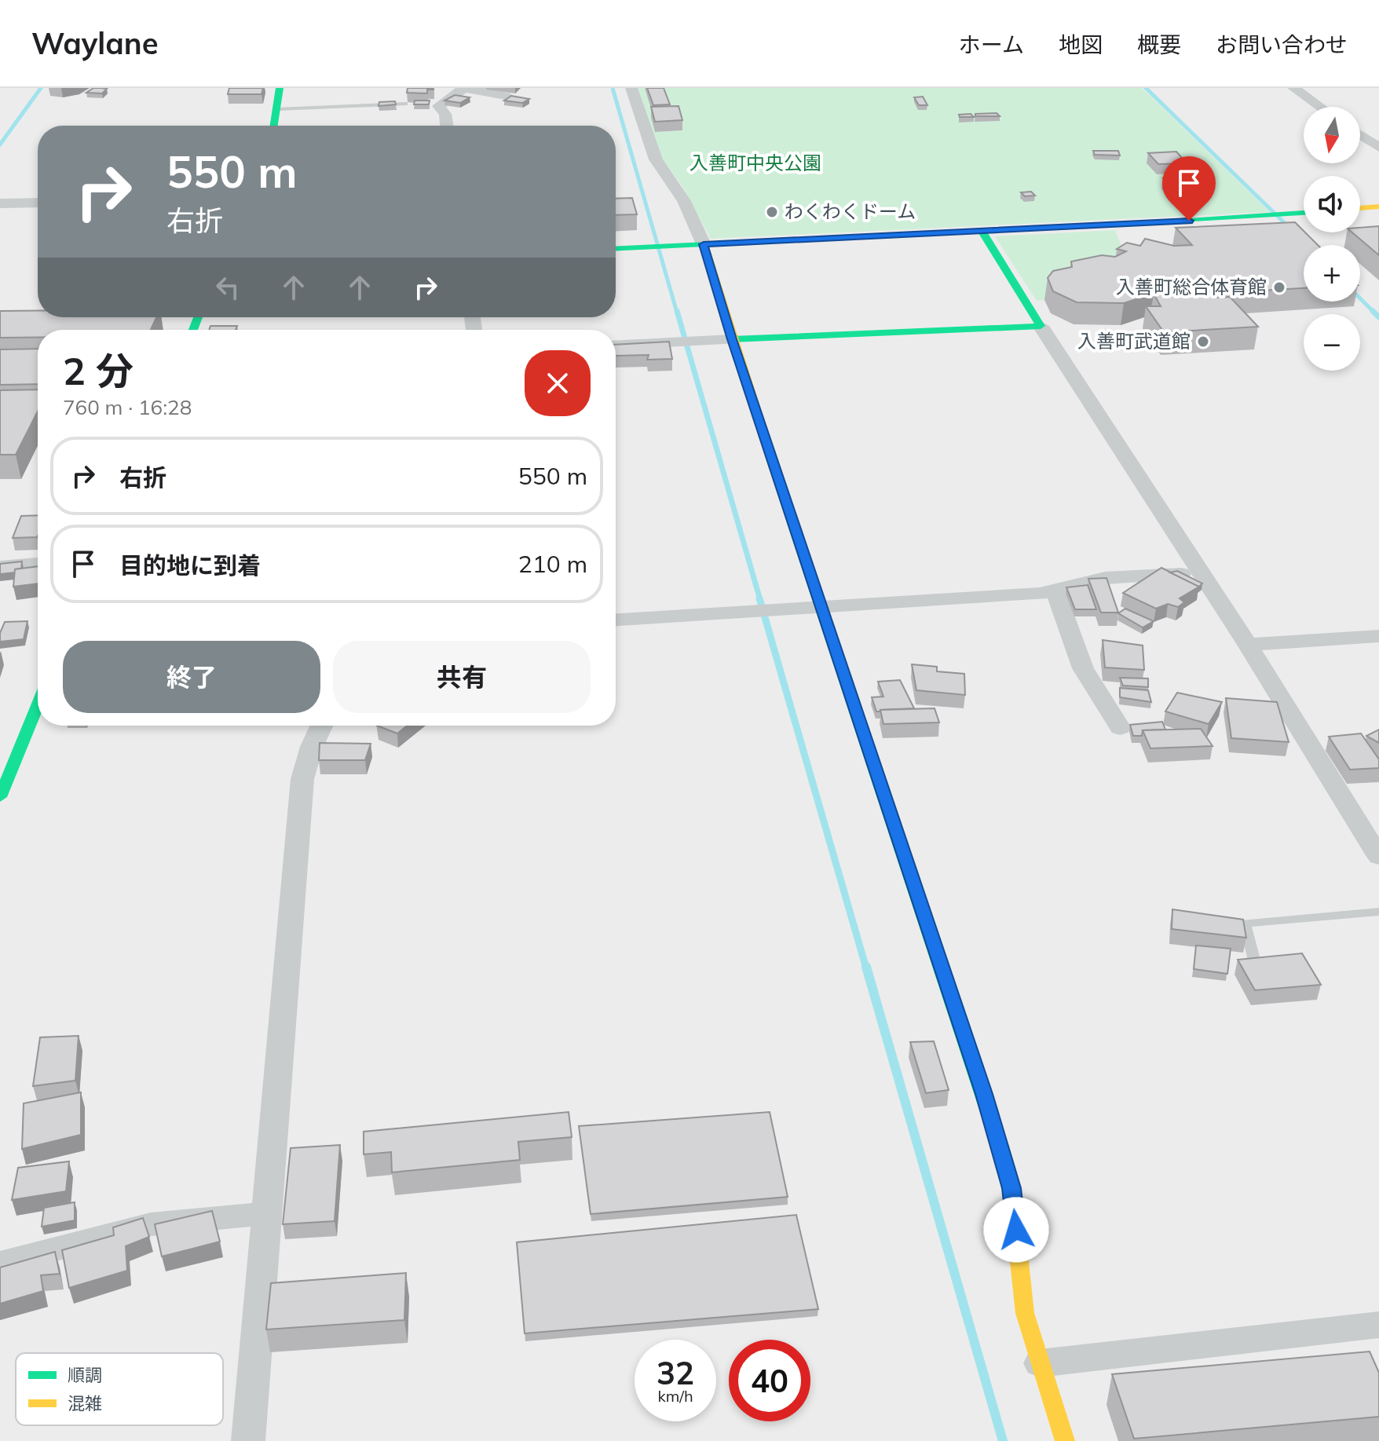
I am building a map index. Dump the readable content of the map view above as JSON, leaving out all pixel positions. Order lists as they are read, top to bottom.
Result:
{
  "parks": ["入善町中央公園"],
  "places": ["わくわくドーム", "入善町総合体育館", "入善町武道館"],
  "legend": ["順調", "混雑"],
  "north": "bottom",
  "page": {
    "header": "Waylane",
    "nav": [
      "ホーム",
      "地図",
      "概要",
      "お問い合わせ"
    ],
    "map_buttons": ["+", "−"],
    "turn": ["550 m", "右折"],
    "heading": ["2 分", "760 m · 16:28"],
    "list": [
      {
        "name": "右折",
        "value": "550 m"
      },
      {
        "name": "目的地に到着",
        "value": "210 m"
      }
    ],
    "buttons": ["終了", "共有"],
    "speed": "32 km/h",
    "limit": "40"
  }
}
